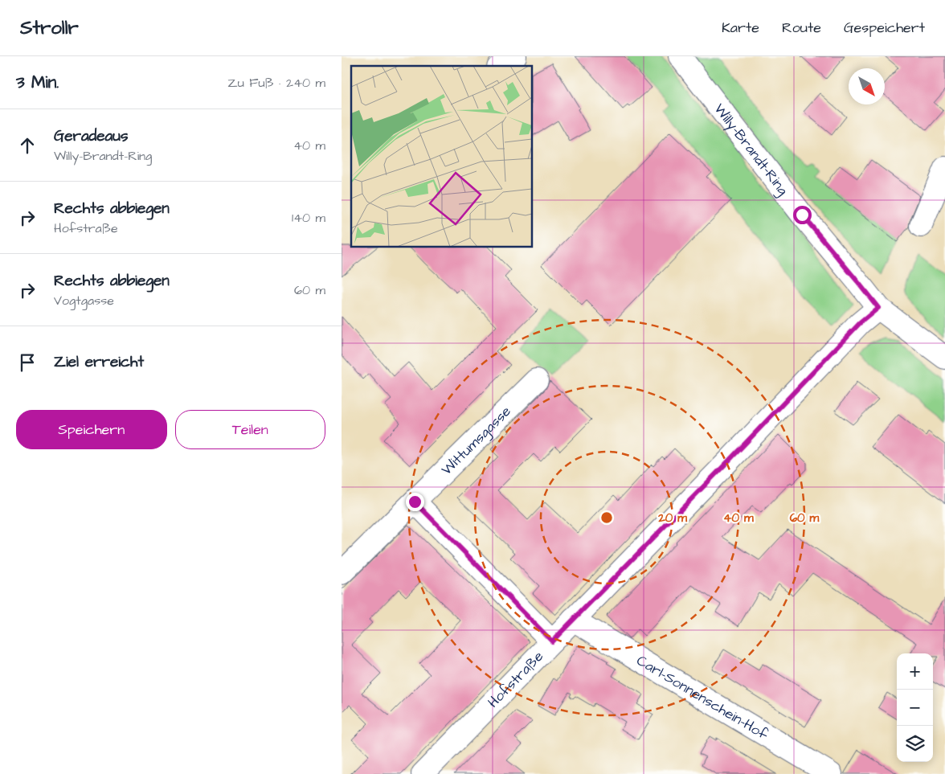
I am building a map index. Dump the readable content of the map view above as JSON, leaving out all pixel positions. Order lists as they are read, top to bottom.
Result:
{
  "streets": {
    "street": [
      "Willy-Brandt-Ring",
      "Wittumsgasse",
      "Hofstraße",
      "Carl-Sonnenschein-Hof"
    ]
  },
  "crossings": [
    ["Willy-Brandt-Ring", "Hofstraße"],
    ["Hofstraße", "Carl-Sonnenschein-Hof"]
  ],
  "north": "bottom right",
  "page": {
    "header": "Strollr",
    "nav": ["Karte", "Route", "Gespeichert"],
    "heading": ["3 Min.", "Zu Fuß · 240 m"],
    "list": [
      ["Geradeaus", "Willy-Brandt-Ring", "40 m"],
      ["Rechts abbiegen", "Hofstraße", "140 m"],
      ["Rechts abbiegen", "Vogtgasse", "60 m"],
      "Ziel erreicht"
    ],
    "buttons": ["Speichern", "Teilen"],
    "map_buttons": ["+", "−"]
  },
  "rings": ["20 m", "40 m", "60 m"]
}
